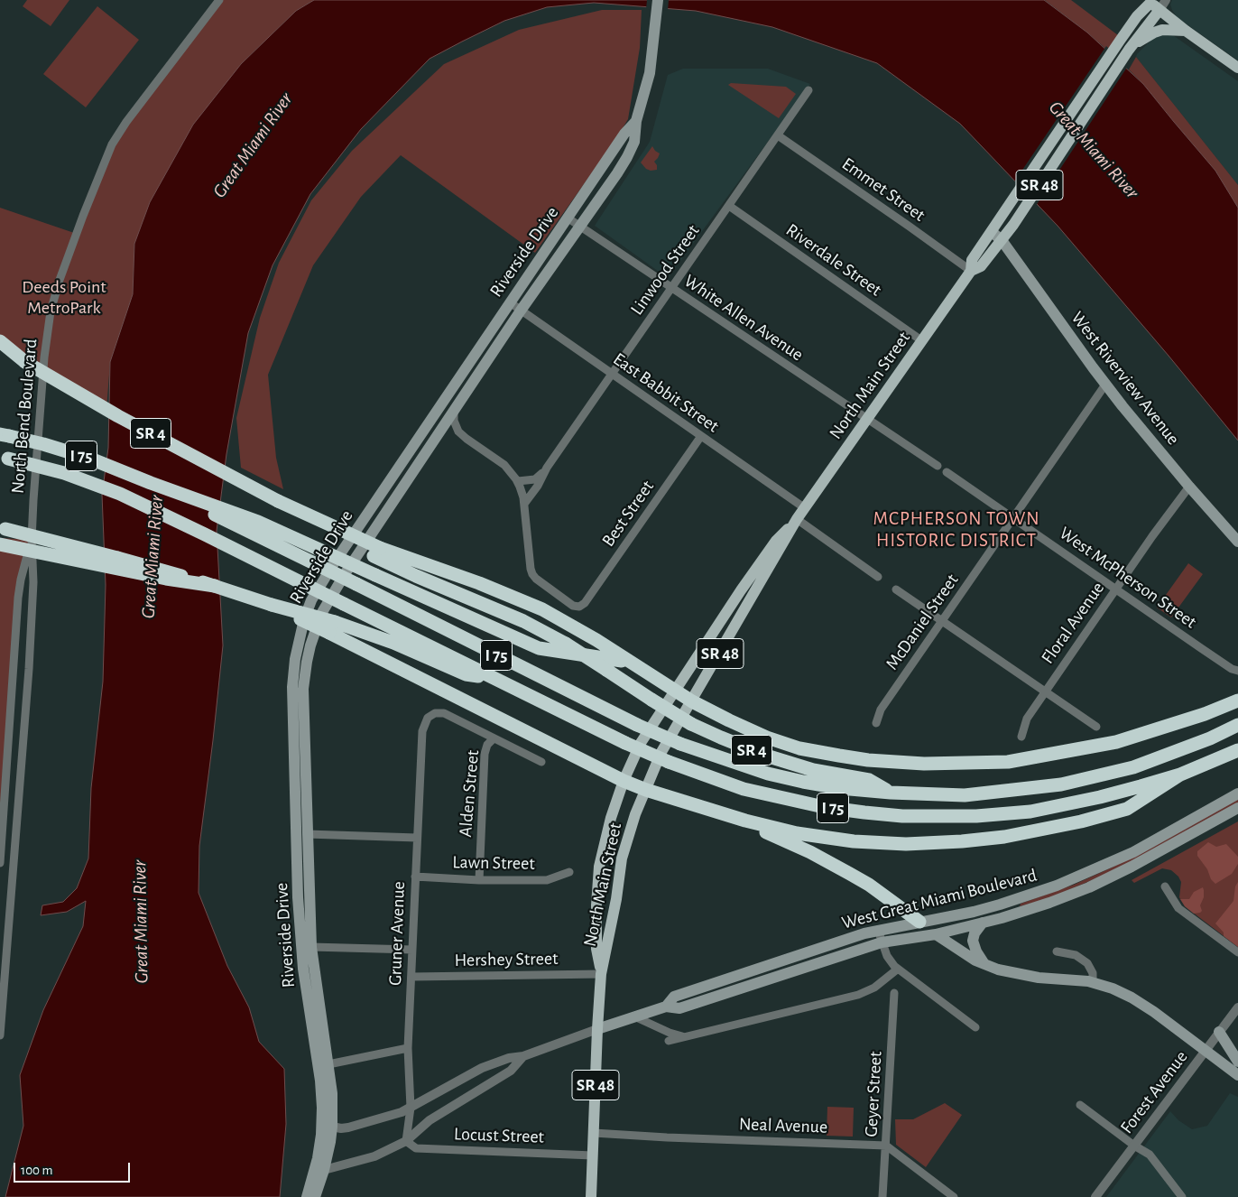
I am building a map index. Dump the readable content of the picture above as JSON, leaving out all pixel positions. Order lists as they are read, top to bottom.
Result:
{
  "streets": {
    "highway": ["SR 4", "I 75"],
    "main road": [
      "SR 48",
      "Riverside Drive",
      "West Riverview Avenue",
      "North Main Street",
      "West Great Miami Boulevard"
    ],
    "street": [
      "Emmet Street",
      "Riverdale Street",
      "Linwood Street",
      "White Allen Avenue",
      "East Babbit Street",
      "North Bend Boulevard",
      "Best Street",
      "West McPherson Street",
      "McDaniel Street",
      "Floral Avenue",
      "Alden Street",
      "Lawn Street",
      "Gruner Avenue",
      "Hershey Street",
      "Forest Avenue",
      "Geyer Street",
      "Neal Avenue",
      "Locust Street"
    ]
  },
  "crossings": [
    ["SR 48", "North Main Street"],
    ["Emmet Street", "Linwood Street"],
    ["Emmet Street", "North Main Street"],
    ["Riverside Drive", "White Allen Avenue"],
    ["Riverside Drive", "East Babbit Street"],
    ["Riverdale Street", "Linwood Street"],
    ["Riverdale Street", "North Main Street"],
    ["Linwood Street", "White Allen Avenue"],
    ["Linwood Street", "East Babbit Street"],
    ["Linwood Street", "Best Street"],
    ["White Allen Avenue", "North Main Street"],
    ["West Riverview Avenue", "North Main Street"],
    ["West Riverview Avenue", "McDaniel Street"],
    ["West Riverview Avenue", "Floral Avenue"],
    ["North Main Street", "East Babbit Street"],
    ["North Main Street", "West Great Miami Boulevard"],
    ["North Main Street", "Hershey Street"],
    ["North Main Street", "Neal Avenue"],
    ["North Main Street", "Locust Street"],
    ["East Babbit Street", "Best Street"],
    ["SR 4", "I 75"],
    ["West McPherson Street", "McDaniel Street"],
    ["West McPherson Street", "Floral Avenue"],
    ["Alden Street", "Lawn Street"],
    ["Alden Street", "Gruner Avenue"],
    ["Lawn Street", "Gruner Avenue"],
    ["Gruner Avenue", "Hershey Street"],
    ["Gruner Avenue", "Locust Street"],
    ["Geyer Street", "Neal Avenue"]
  ],
  "districts": ["MCPHERSON TOWN HISTORIC DISTRICT"],
  "water": ["Great Miami River"],
  "parks": ["Deeds Point MetroPark"],
  "scale_bar": "100 m"
}
